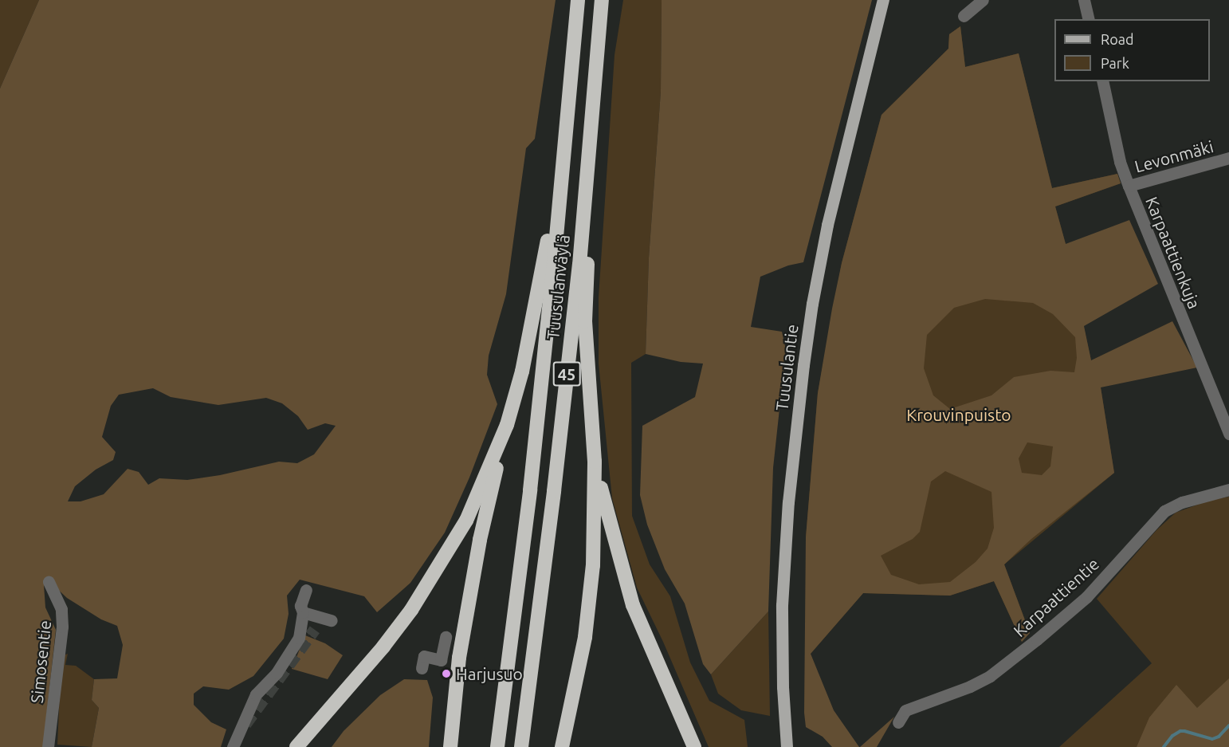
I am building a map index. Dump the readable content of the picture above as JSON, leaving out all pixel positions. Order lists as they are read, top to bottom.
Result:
{
  "streets": {
    "highway": ["Tuusulanväylä", "45"],
    "main road": ["Tuusulantie"],
    "street": [
      "Levonmäki",
      "Karpaattienkuja",
      "Karpaattientie",
      "Simosentie"
    ]
  },
  "crossings": [
    ["Levonmäki", "Karpaattienkuja"]
  ],
  "parks": ["Krouvinpuisto"],
  "places": ["Harjusuo"],
  "legend": ["Road", "Park"]
}
